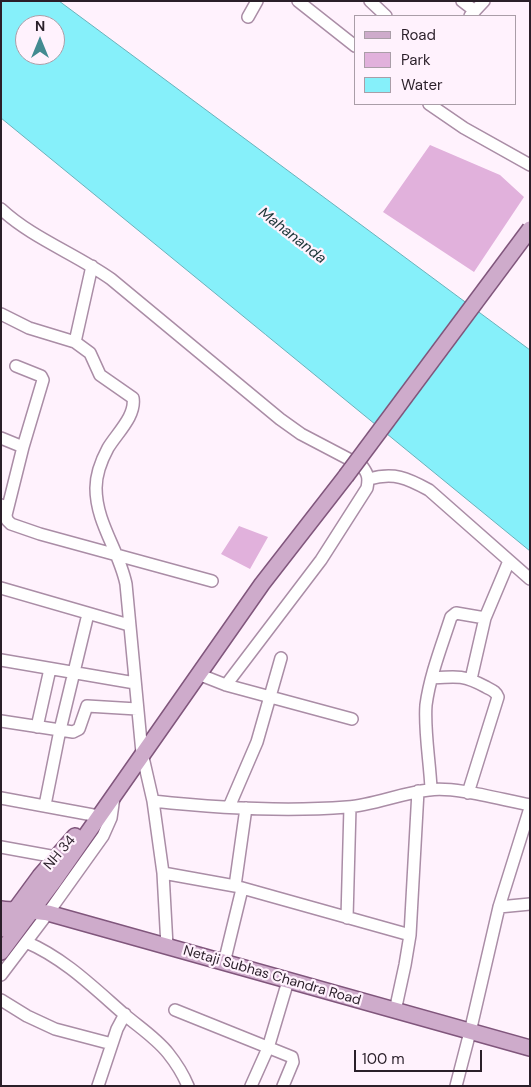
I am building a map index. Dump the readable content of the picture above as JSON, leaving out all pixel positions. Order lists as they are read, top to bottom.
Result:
{
  "streets": {
    "main road": ["NH 34", "Netaji Subhas Chandra Road"]
  },
  "crossings": [
    ["NH 34", "Netaji Subhas Chandra Road"]
  ],
  "water": ["Mahananda"],
  "legend": ["Road", "Park", "Water"],
  "scale_bar": "100 m",
  "north": "top"
}
